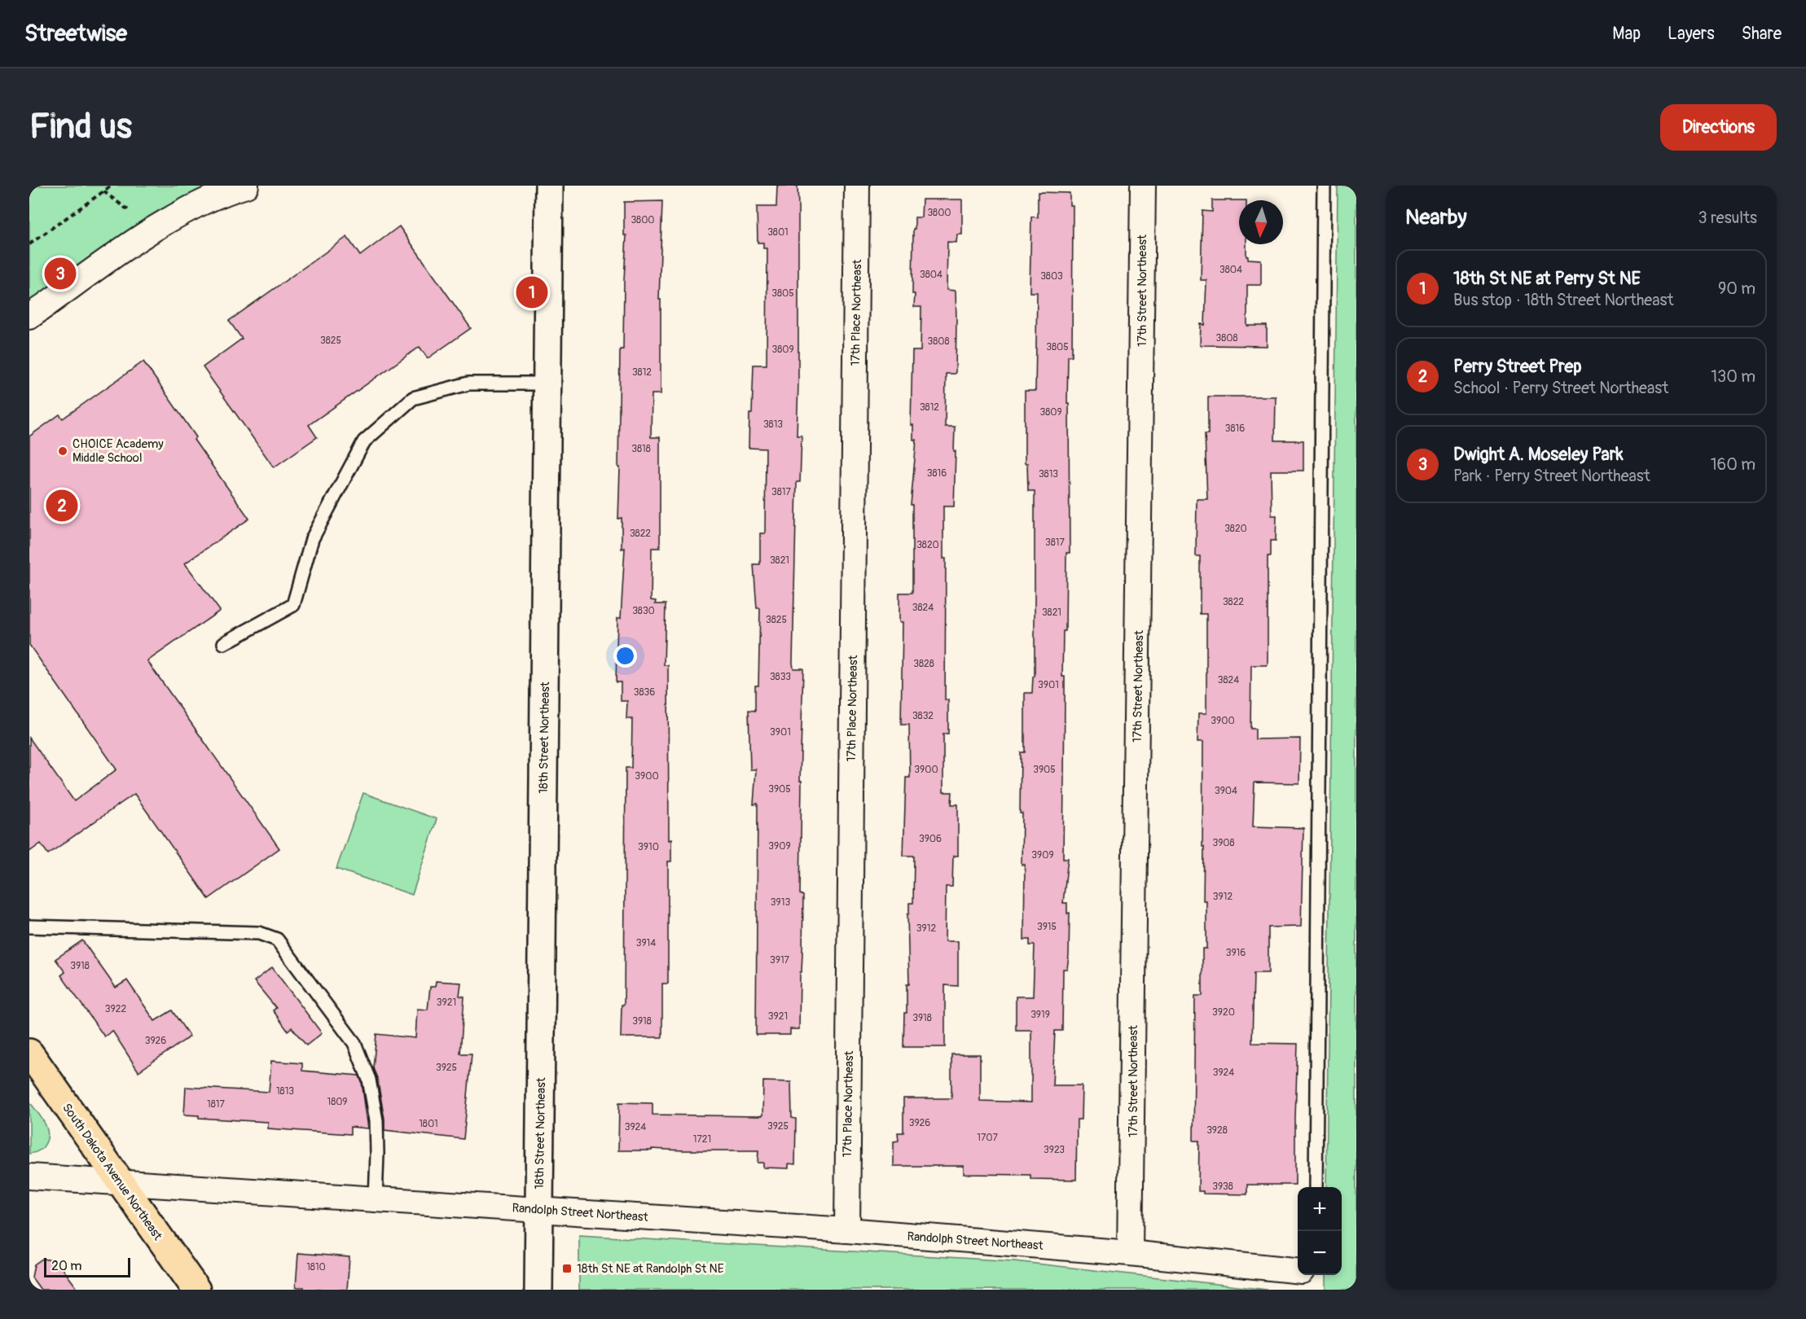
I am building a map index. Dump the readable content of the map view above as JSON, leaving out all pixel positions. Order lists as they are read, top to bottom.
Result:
{
  "streets": {
    "main road": ["18th Street Northeast", "South Dakota Avenue Northeast"],
    "street": ["17th Street Northeast", "17th Place Northeast", "Randolph Street Northeast"]
  },
  "crossings": [
    ["17th Street Northeast", "Randolph Street Northeast"],
    ["17th Place Northeast", "Randolph Street Northeast"],
    ["18th Street Northeast", "Randolph Street Northeast"],
    ["South Dakota Avenue Northeast", "Randolph Street Northeast"]
  ],
  "places": {
    "other": ["CHOICE Academy Middle School"],
    "transit": ["18th St NE at Randolph St NE"]
  },
  "house_numbers": [
    "3800",
    "3800",
    "3801",
    "3804",
    "3804",
    "3803",
    "3805",
    "3808",
    "3825",
    "3808",
    "3805",
    "3809",
    "3812",
    "3812",
    "3809",
    "3813",
    "3816",
    "3818",
    "3816",
    "3813",
    "3817",
    "3820",
    "3822",
    "3817",
    "3820",
    "3821",
    "3822",
    "3824",
    "3830",
    "3821",
    "3825",
    "3828",
    "3833",
    "3824",
    "3901",
    "3836",
    "3832",
    "3900",
    "3901",
    "3900",
    "3905",
    "3900",
    "3905",
    "3904",
    "3906",
    "3908",
    "3909",
    "3910",
    "3909",
    "3912",
    "3913",
    "3915",
    "3912",
    "3914",
    "3916",
    "3917",
    "3918",
    "3921",
    "3922",
    "3920",
    "3919",
    "3921",
    "3918",
    "3918",
    "3926",
    "3925",
    "3924",
    "1813",
    "1809",
    "1817",
    "3926",
    "1801",
    "3925",
    "3924",
    "3928",
    "1707",
    "1721",
    "3923",
    "3938",
    "1810"
  ],
  "scale_bar": "20 m",
  "north": "bottom",
  "page": {
    "header": "Streetwise",
    "nav": ["Map", "Layers", "Share"],
    "buttons": "Directions",
    "title": "Find us",
    "heading": ["Nearby", "3 results"],
    "list": [
      {
        "mark": "1",
        "name": "18th St NE at Perry St NE",
        "note": "Bus stop · 18th Street Northeast",
        "value": "90 m"
      },
      {
        "mark": "2",
        "name": "Perry Street Prep",
        "note": "School · Perry Street Northeast",
        "value": "130 m"
      },
      {
        "mark": "3",
        "name": "Dwight A. Moseley Park",
        "note": "Park · Perry Street Northeast",
        "value": "160 m"
      }
    ],
    "pins": ["3", "1", "2"],
    "map_buttons": ["+", "−"],
    "scale": "20 m"
  }
}
